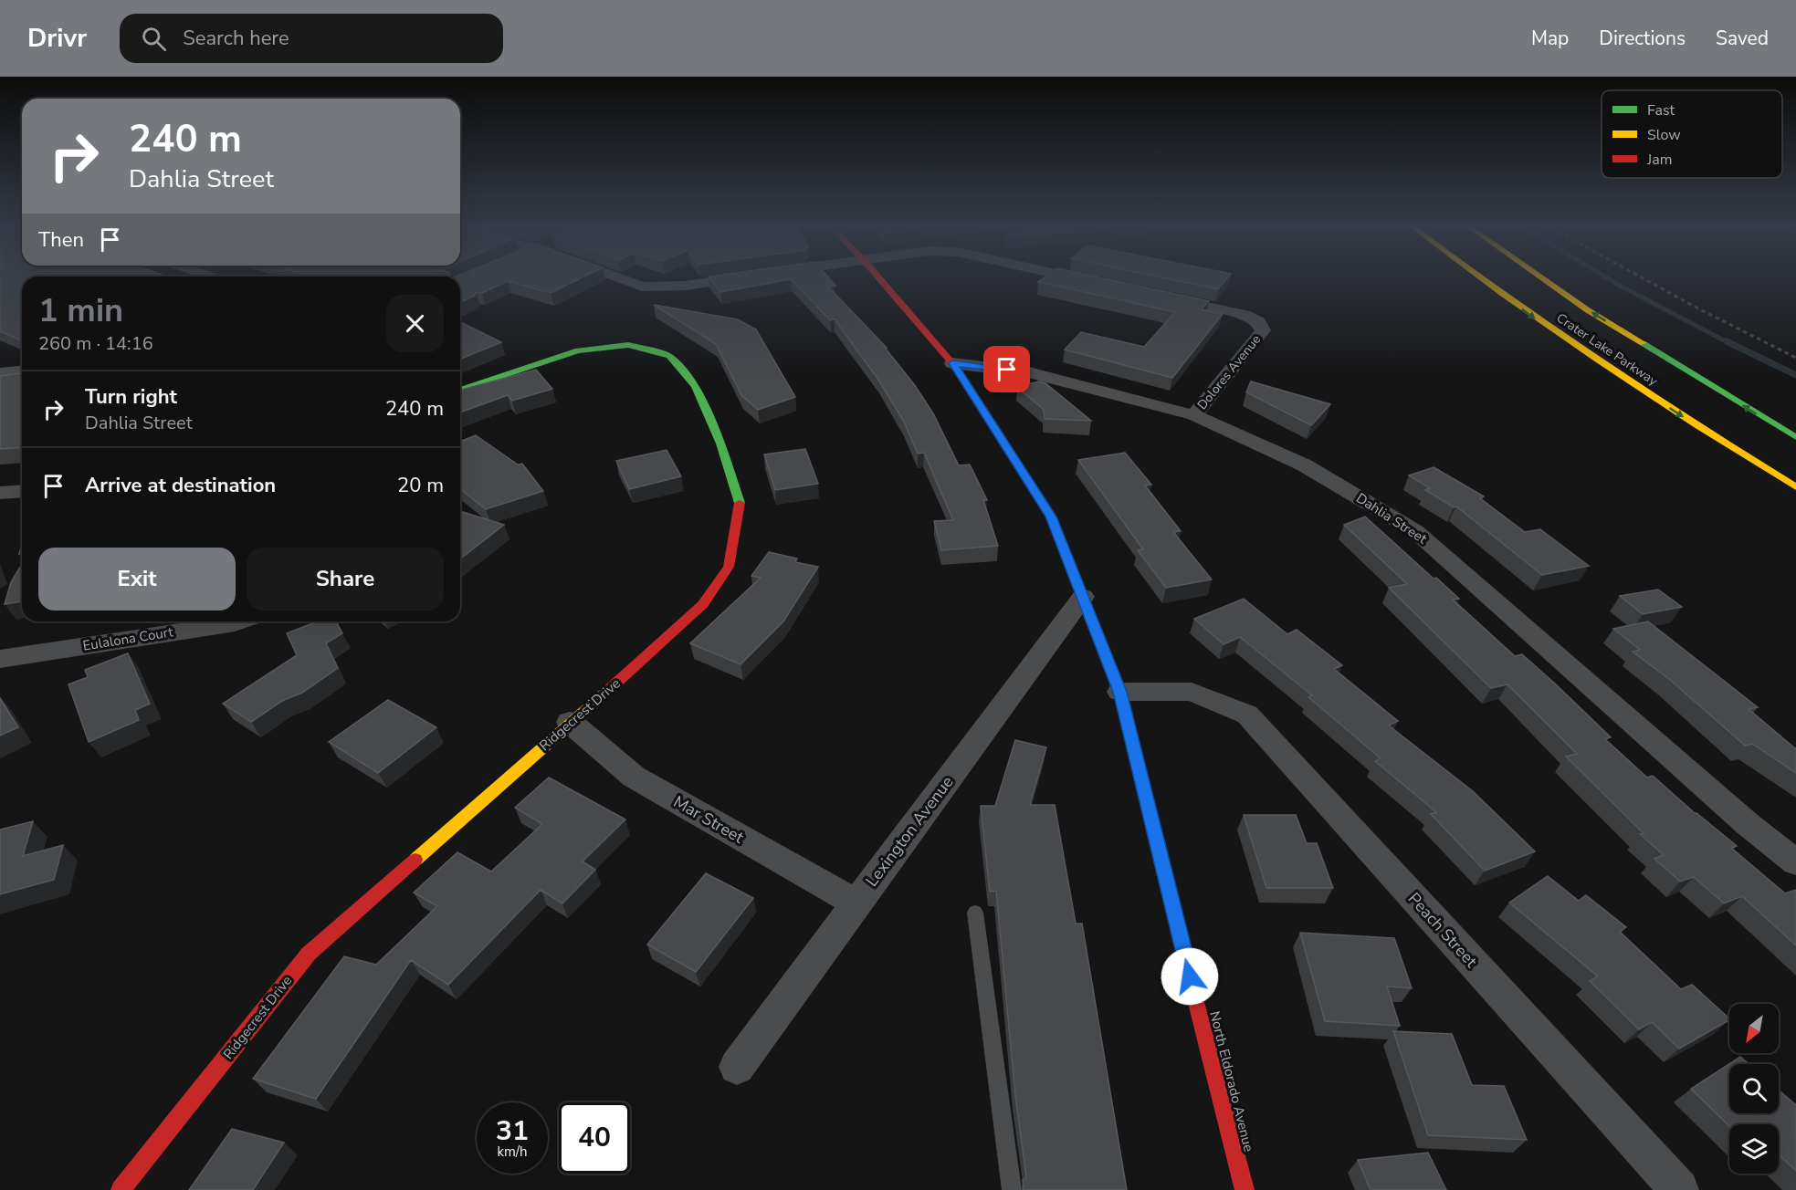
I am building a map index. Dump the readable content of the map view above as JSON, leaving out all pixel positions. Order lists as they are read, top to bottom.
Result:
{
  "streets": {
    "street": [
      "Crater Lake Parkway",
      "Dolores Avenue",
      "Dahlia Street",
      "Eulalona Court",
      "Ridgecrest Drive",
      "Mar Street",
      "Lexington Avenue",
      "Peach Street",
      "North Eldorado Avenue"
    ]
  },
  "crossings": [
    ["Dolores Avenue", "Dahlia Street"],
    ["Dahlia Street", "North Eldorado Avenue"],
    ["Ridgecrest Drive", "Mar Street"],
    ["Mar Street", "Lexington Avenue"],
    ["Lexington Avenue", "North Eldorado Avenue"],
    ["Peach Street", "North Eldorado Avenue"]
  ],
  "legend": ["Fast", "Slow", "Jam"],
  "north": "bottom left",
  "page": {
    "header": "Drivr",
    "search": "Search here",
    "nav": ["Map", "Directions", "Saved"],
    "turn": ["240 m", "Dahlia Street"],
    "then": "Then",
    "heading": ["1 min", "260 m · 14:16"],
    "list": [
      {
        "name": "Turn right",
        "note": "Dahlia Street",
        "value": "240 m"
      },
      {
        "name": "Arrive at destination",
        "value": "20 m"
      }
    ],
    "buttons": ["Exit", "Share"],
    "speed": "31 km/h",
    "limit": "40"
  }
}
